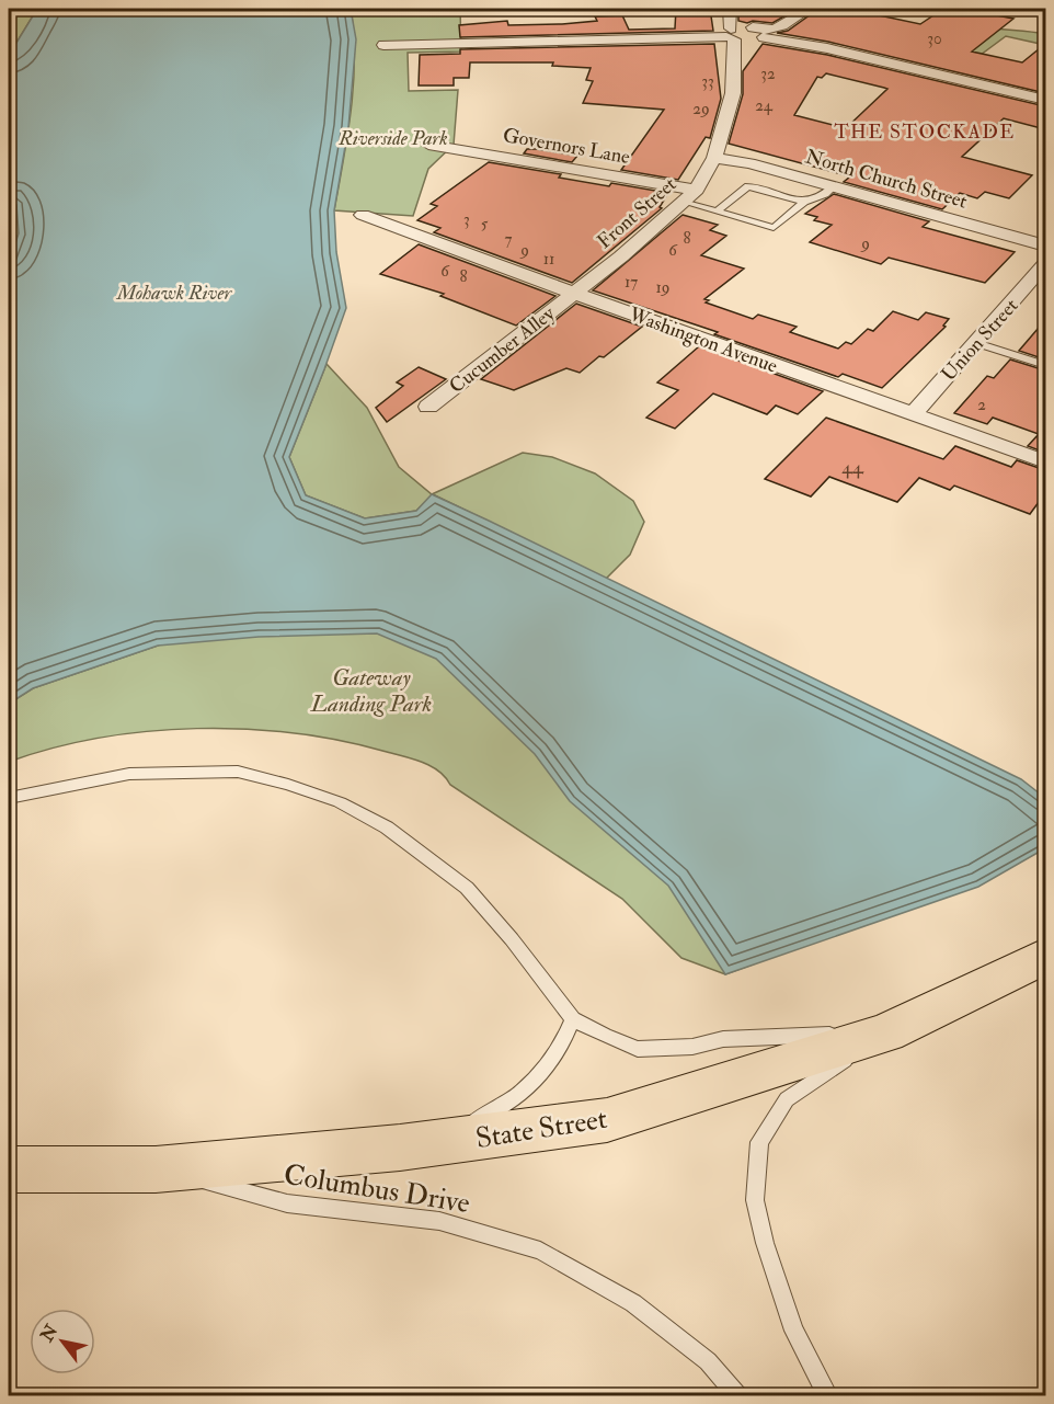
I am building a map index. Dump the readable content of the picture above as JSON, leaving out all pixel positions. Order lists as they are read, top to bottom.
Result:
{
  "streets": {
    "main road": ["State Street"],
    "street": [
      "Governors Lane",
      "North Church Street",
      "Front Street",
      "Washington Avenue",
      "Union Street",
      "Cucumber Alley"
    ],
    "lane": ["Columbus Drive"]
  },
  "crossings": [
    ["Governors Lane", "Front Street"],
    ["North Church Street", "Front Street"],
    ["Front Street", "Washington Avenue"],
    ["Front Street", "Cucumber Alley"],
    ["Washington Avenue", "Union Street"],
    ["Washington Avenue", "Cucumber Alley"],
    ["State Street", "Columbus Drive"]
  ],
  "districts": ["THE STOCKADE"],
  "water": ["Mohawk River"],
  "parks": ["Riverside Park", "Gateway Landing Park"],
  "house_numbers": [
    "30",
    "32",
    "33",
    "24",
    "29",
    "3",
    "5",
    "8",
    "7",
    "9",
    "9",
    "6",
    "11",
    "6",
    "8",
    "17",
    "19",
    "2",
    "44"
  ],
  "north": "top left"
}
